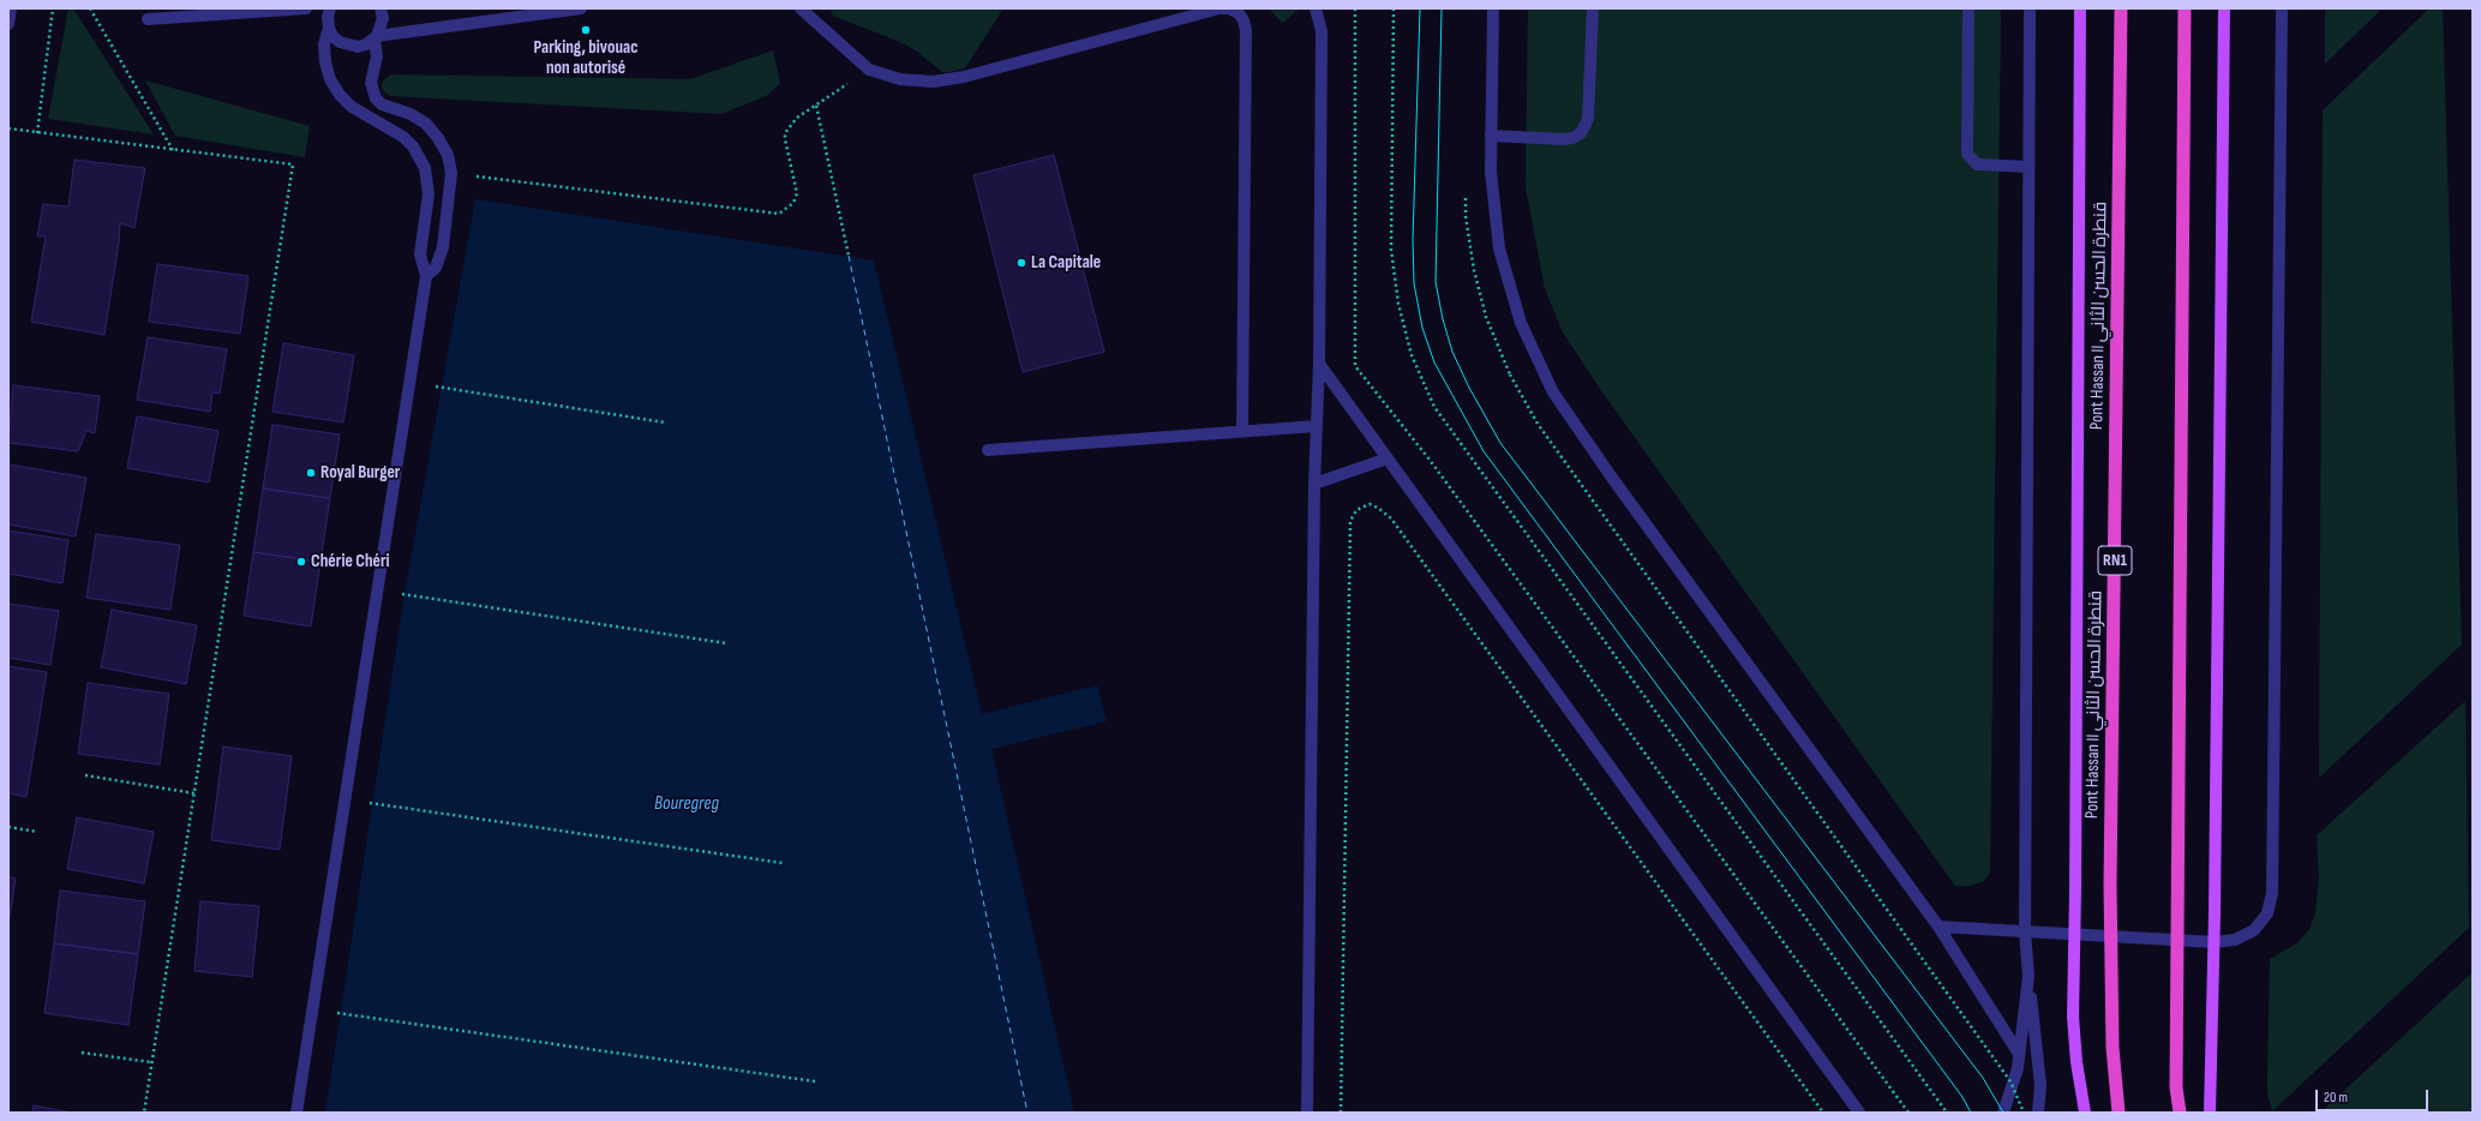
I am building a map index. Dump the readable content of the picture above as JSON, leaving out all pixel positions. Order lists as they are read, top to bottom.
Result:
{
  "streets": {
    "highway": ["Pont Hassan II قنطرة الحسن الثاني", "RN1"]
  },
  "water": ["Bouregreg"],
  "places": [
    "Parking, bivouac non autorisé",
    "La Capitale",
    "Royal Burger",
    "Chérie Chéri"
  ],
  "scale_bar": "20 m"
}
